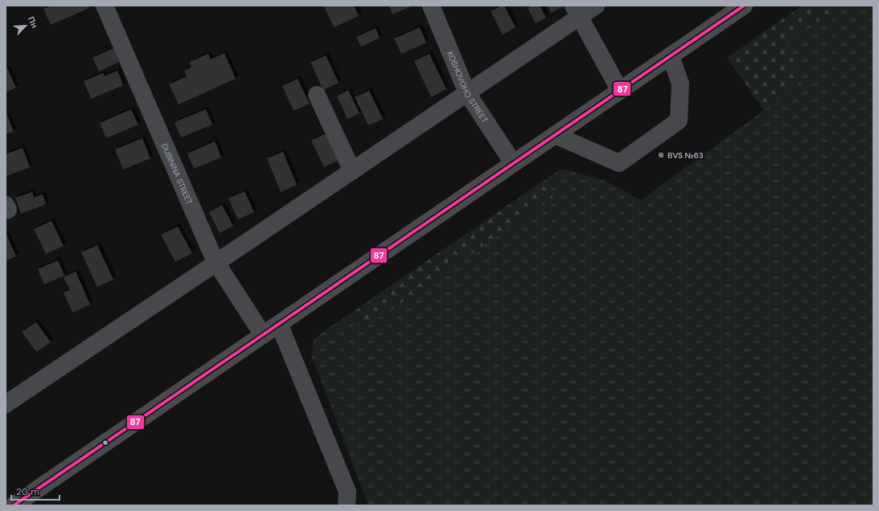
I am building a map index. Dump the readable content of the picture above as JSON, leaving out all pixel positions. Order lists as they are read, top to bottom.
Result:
{
  "streets": {
    "street": ["KOSHOVOHO STREET", "DUBININA STREET"]
  },
  "places": ["BVS №63"],
  "lines": ["transit line 87"],
  "scale_bar": "20 m",
  "north": "top right"
}
